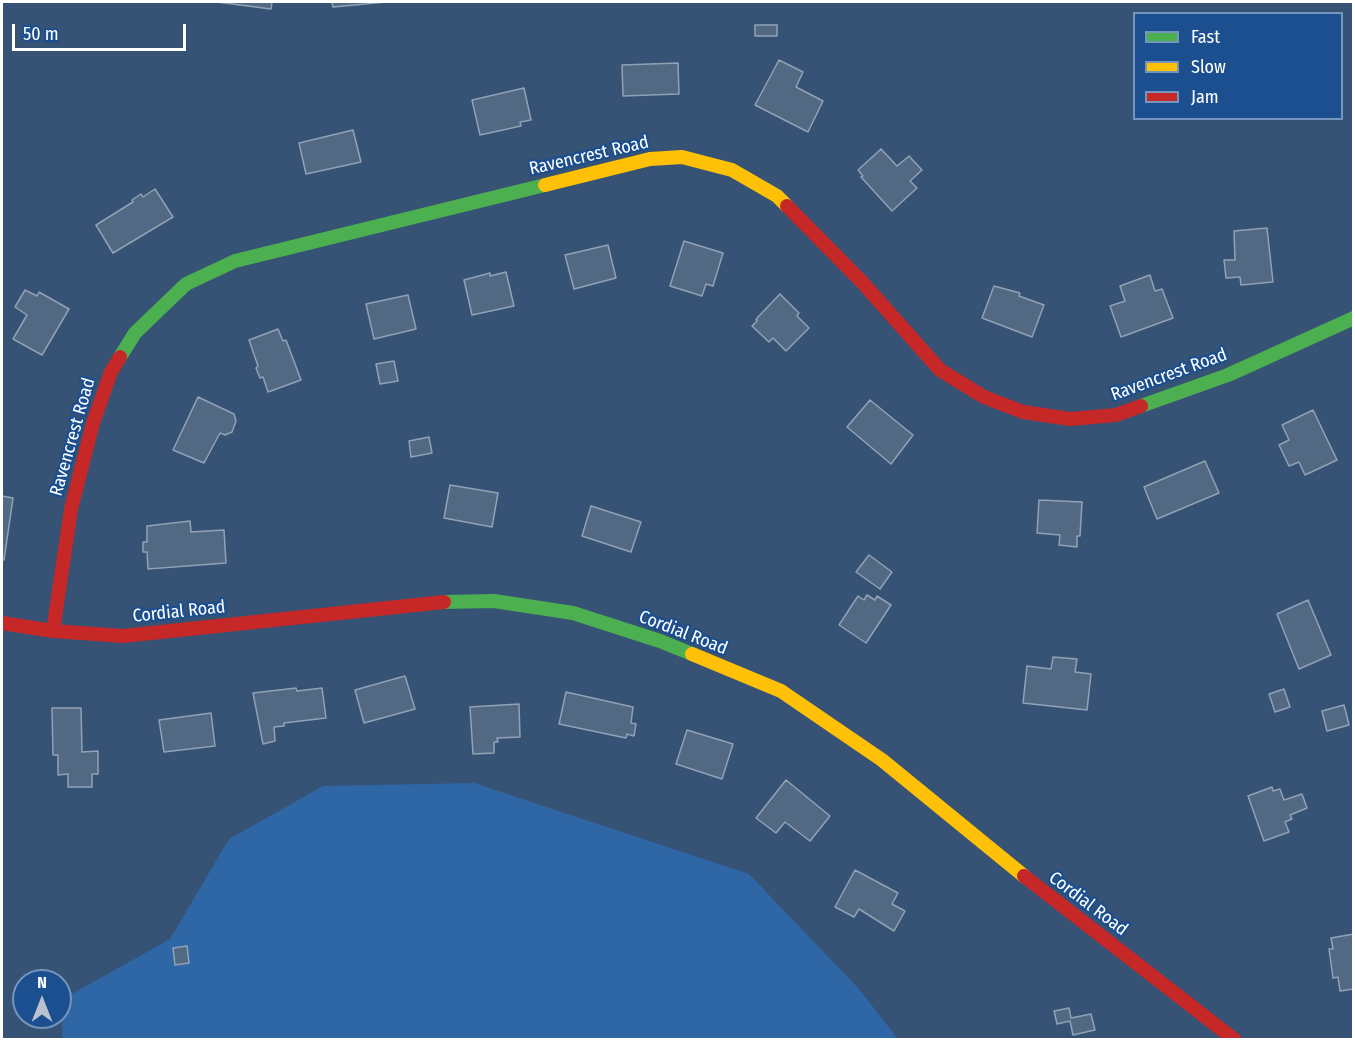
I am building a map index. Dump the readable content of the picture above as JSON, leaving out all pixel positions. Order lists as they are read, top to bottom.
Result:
{
  "streets": {
    "street": ["Ravencrest Road", "Cordial Road"]
  },
  "crossings": [
    ["Ravencrest Road", "Cordial Road"]
  ],
  "legend": ["Fast", "Slow", "Jam"],
  "scale_bar": "50 m",
  "north": "top"
}
